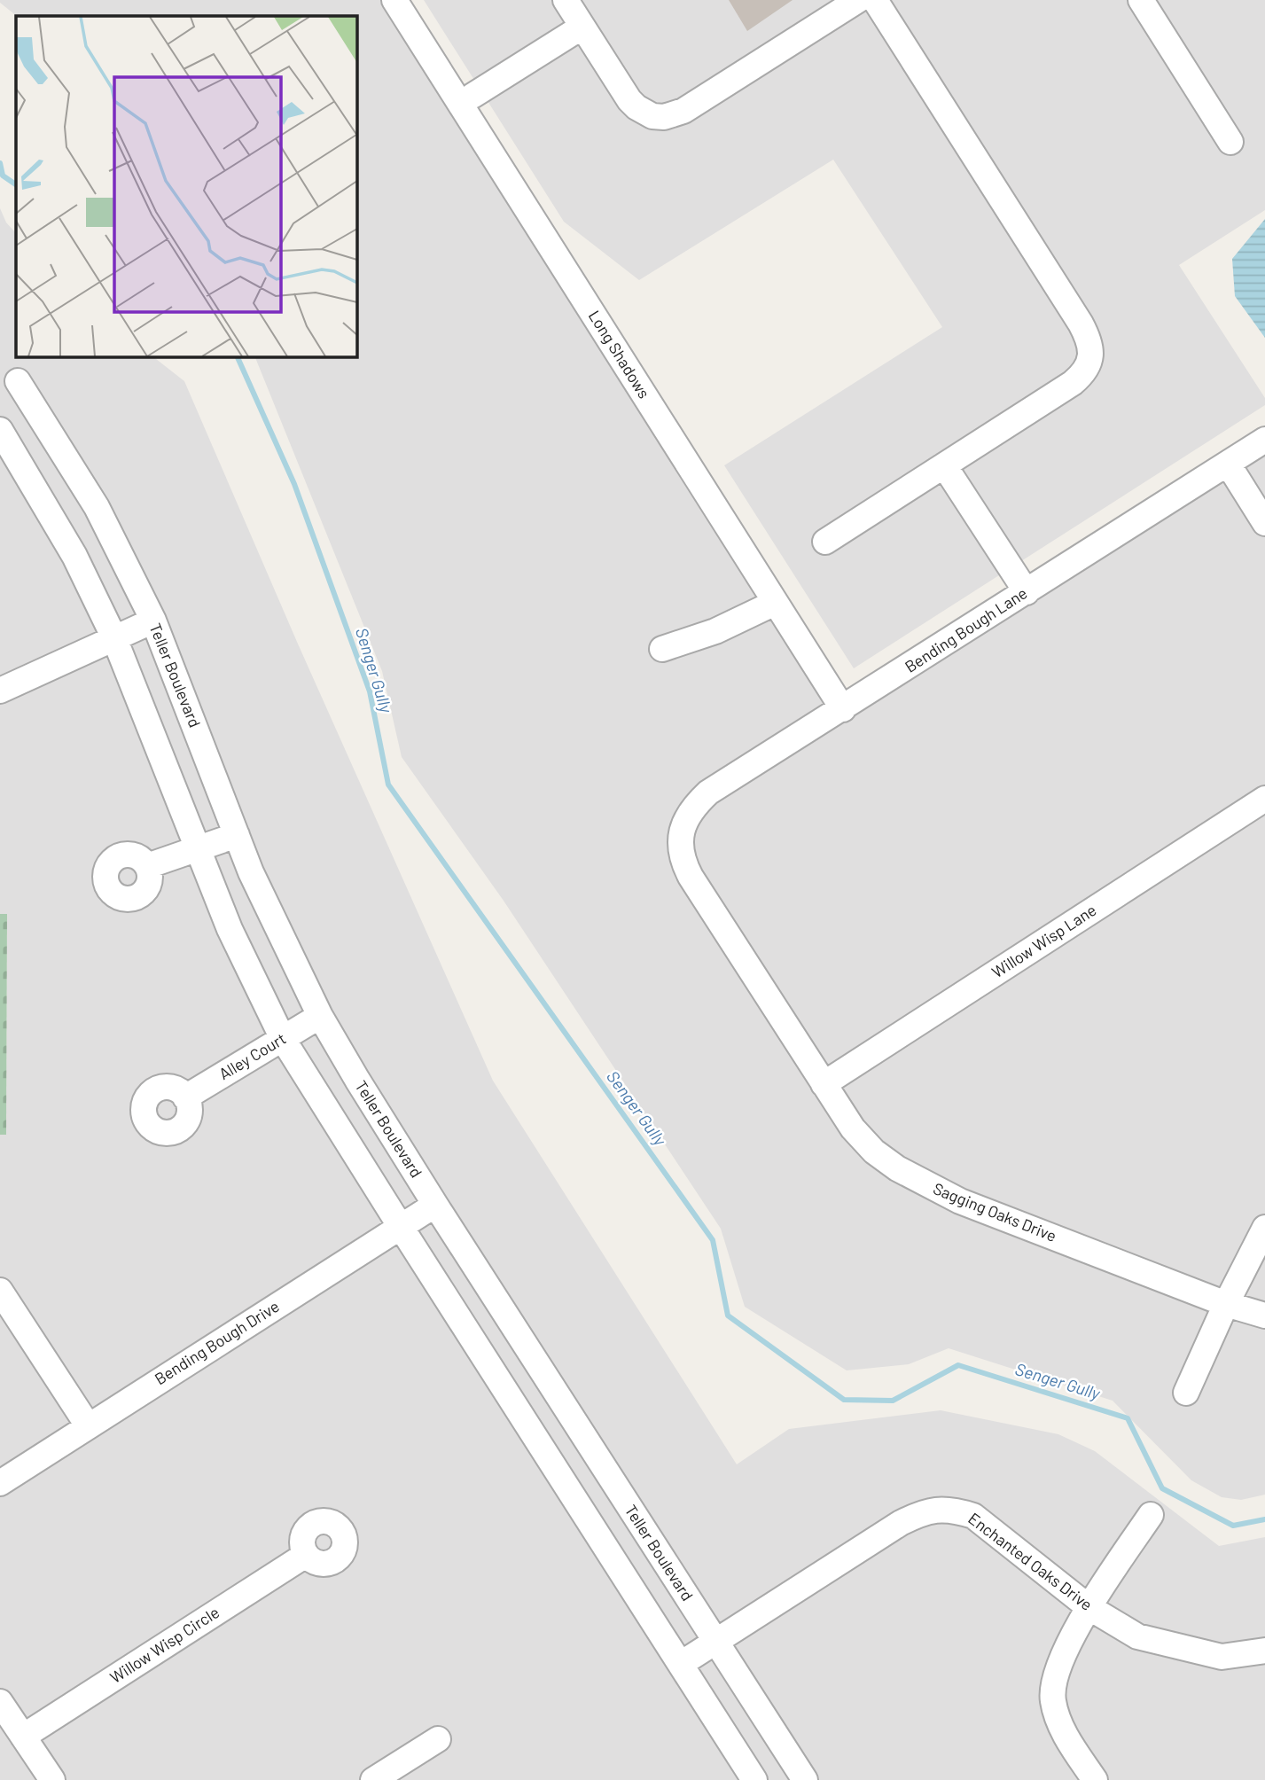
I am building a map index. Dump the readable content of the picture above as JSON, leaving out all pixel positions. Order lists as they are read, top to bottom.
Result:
{
  "streets": {
    "street": [
      "Long Shadows",
      "Bending Bough Lane",
      "Teller Boulevard",
      "Willow Wisp Lane",
      "Alley Court",
      "Sagging Oaks Drive",
      "Bending Bough Drive",
      "Enchanted Oaks Drive",
      "Willow Wisp Circle"
    ]
  },
  "crossings": [
    ["Long Shadows", "Bending Bough Lane"],
    ["Bending Bough Lane", "Sagging Oaks Drive"],
    ["Teller Boulevard", "Alley Court"],
    ["Teller Boulevard", "Bending Bough Drive"],
    ["Teller Boulevard", "Enchanted Oaks Drive"],
    ["Willow Wisp Lane", "Sagging Oaks Drive"]
  ],
  "water": ["Senger Gully"]
}
